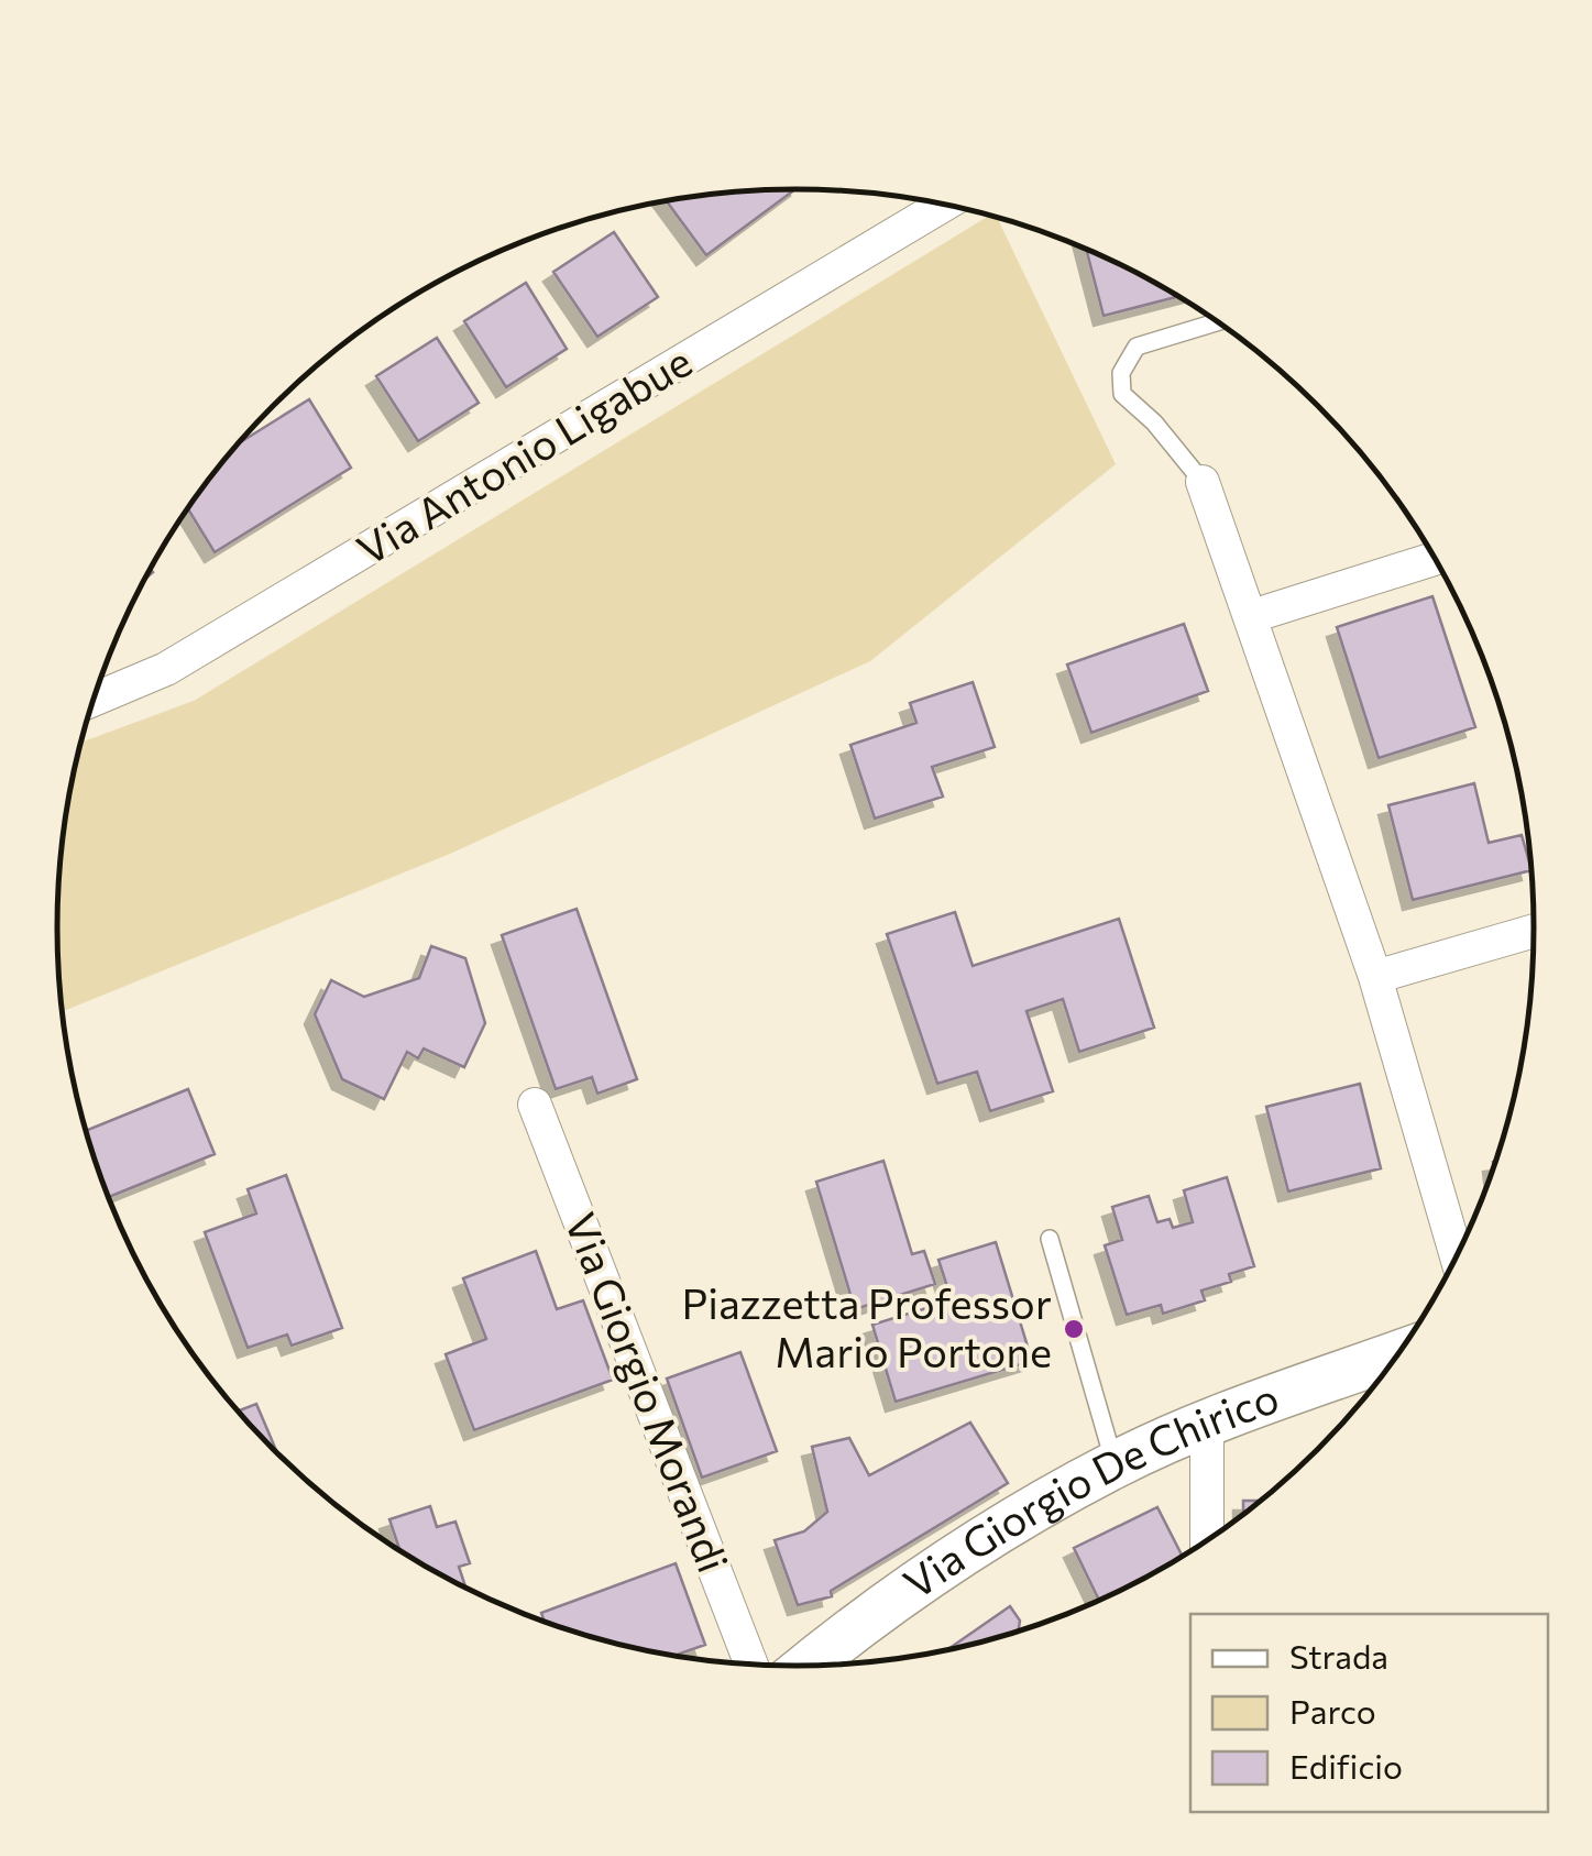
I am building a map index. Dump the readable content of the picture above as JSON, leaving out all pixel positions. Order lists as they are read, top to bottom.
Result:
{
  "streets": {
    "main road": ["Via Giorgio De Chirico"],
    "street": ["Via Antonio Ligabue", "Via Giorgio Morandi"]
  },
  "places": ["Piazzetta Professor Mario Portone"],
  "legend": ["Strada", "Parco", "Edificio"]
}
